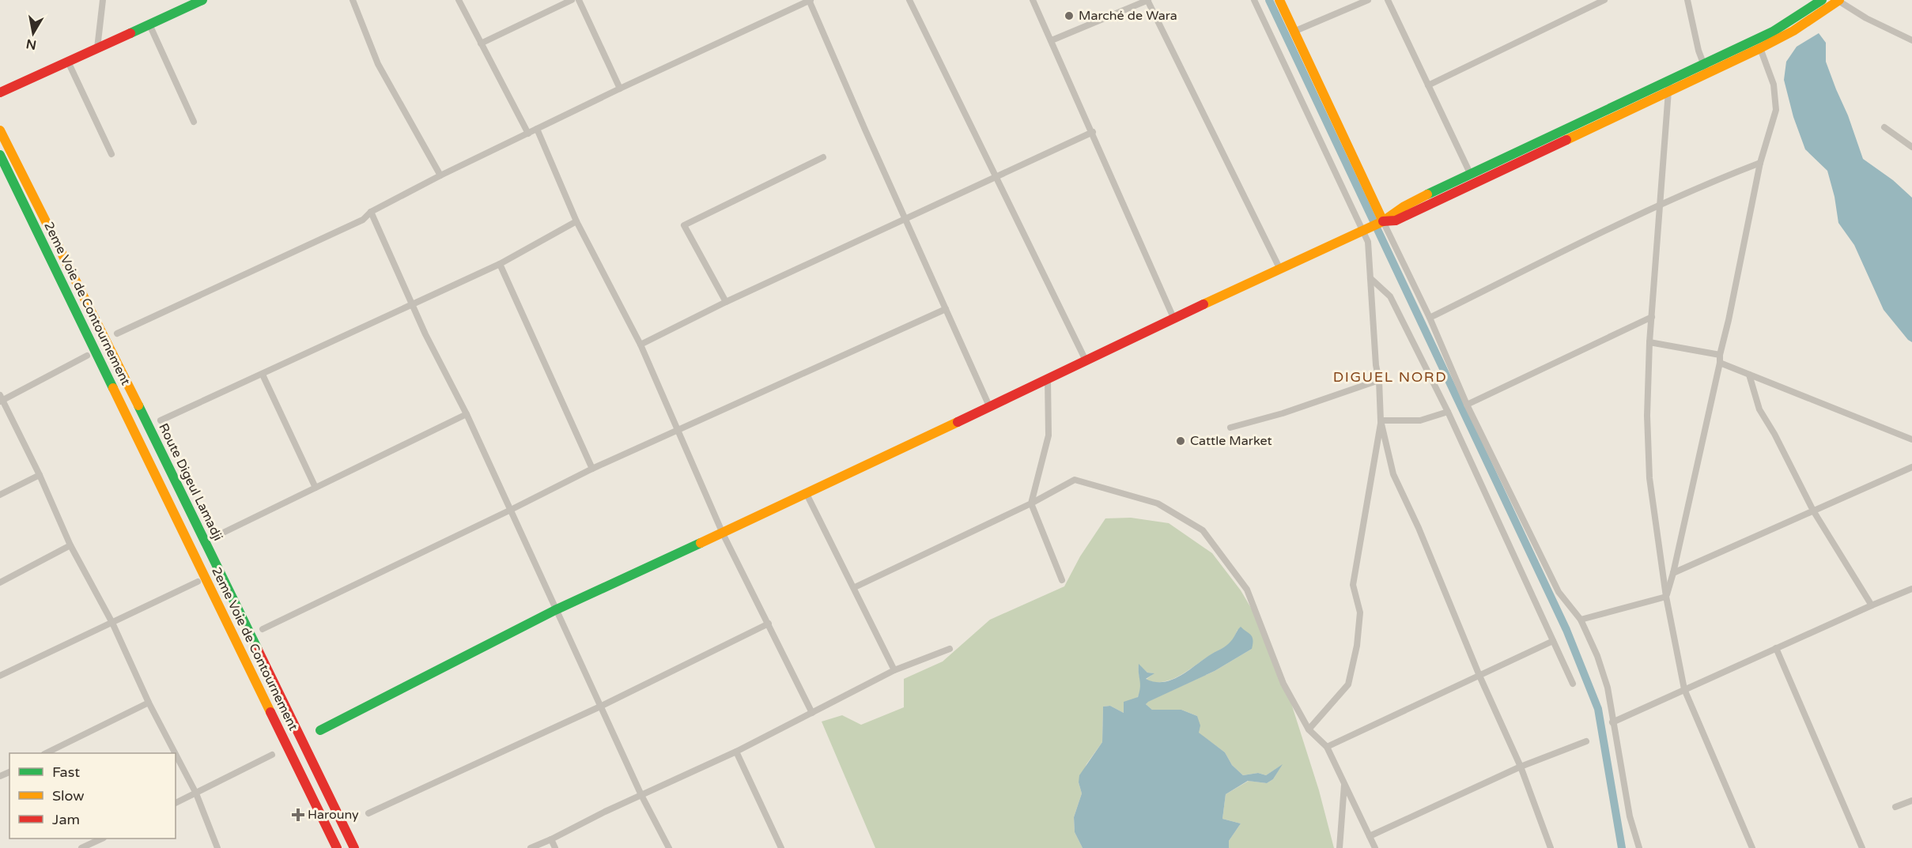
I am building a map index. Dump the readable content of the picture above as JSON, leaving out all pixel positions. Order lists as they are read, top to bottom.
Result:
{
  "streets": {
    "street": ["2eme Voie de Contournement", "Route Digeul Lamadji"]
  },
  "districts": ["DIGUEL NORD"],
  "places": {
    "other": ["Marché de Wara", "Cattle Market"],
    "health": ["Harouny"]
  },
  "legend": ["Fast", "Slow", "Jam"],
  "north": "bottom"
}
